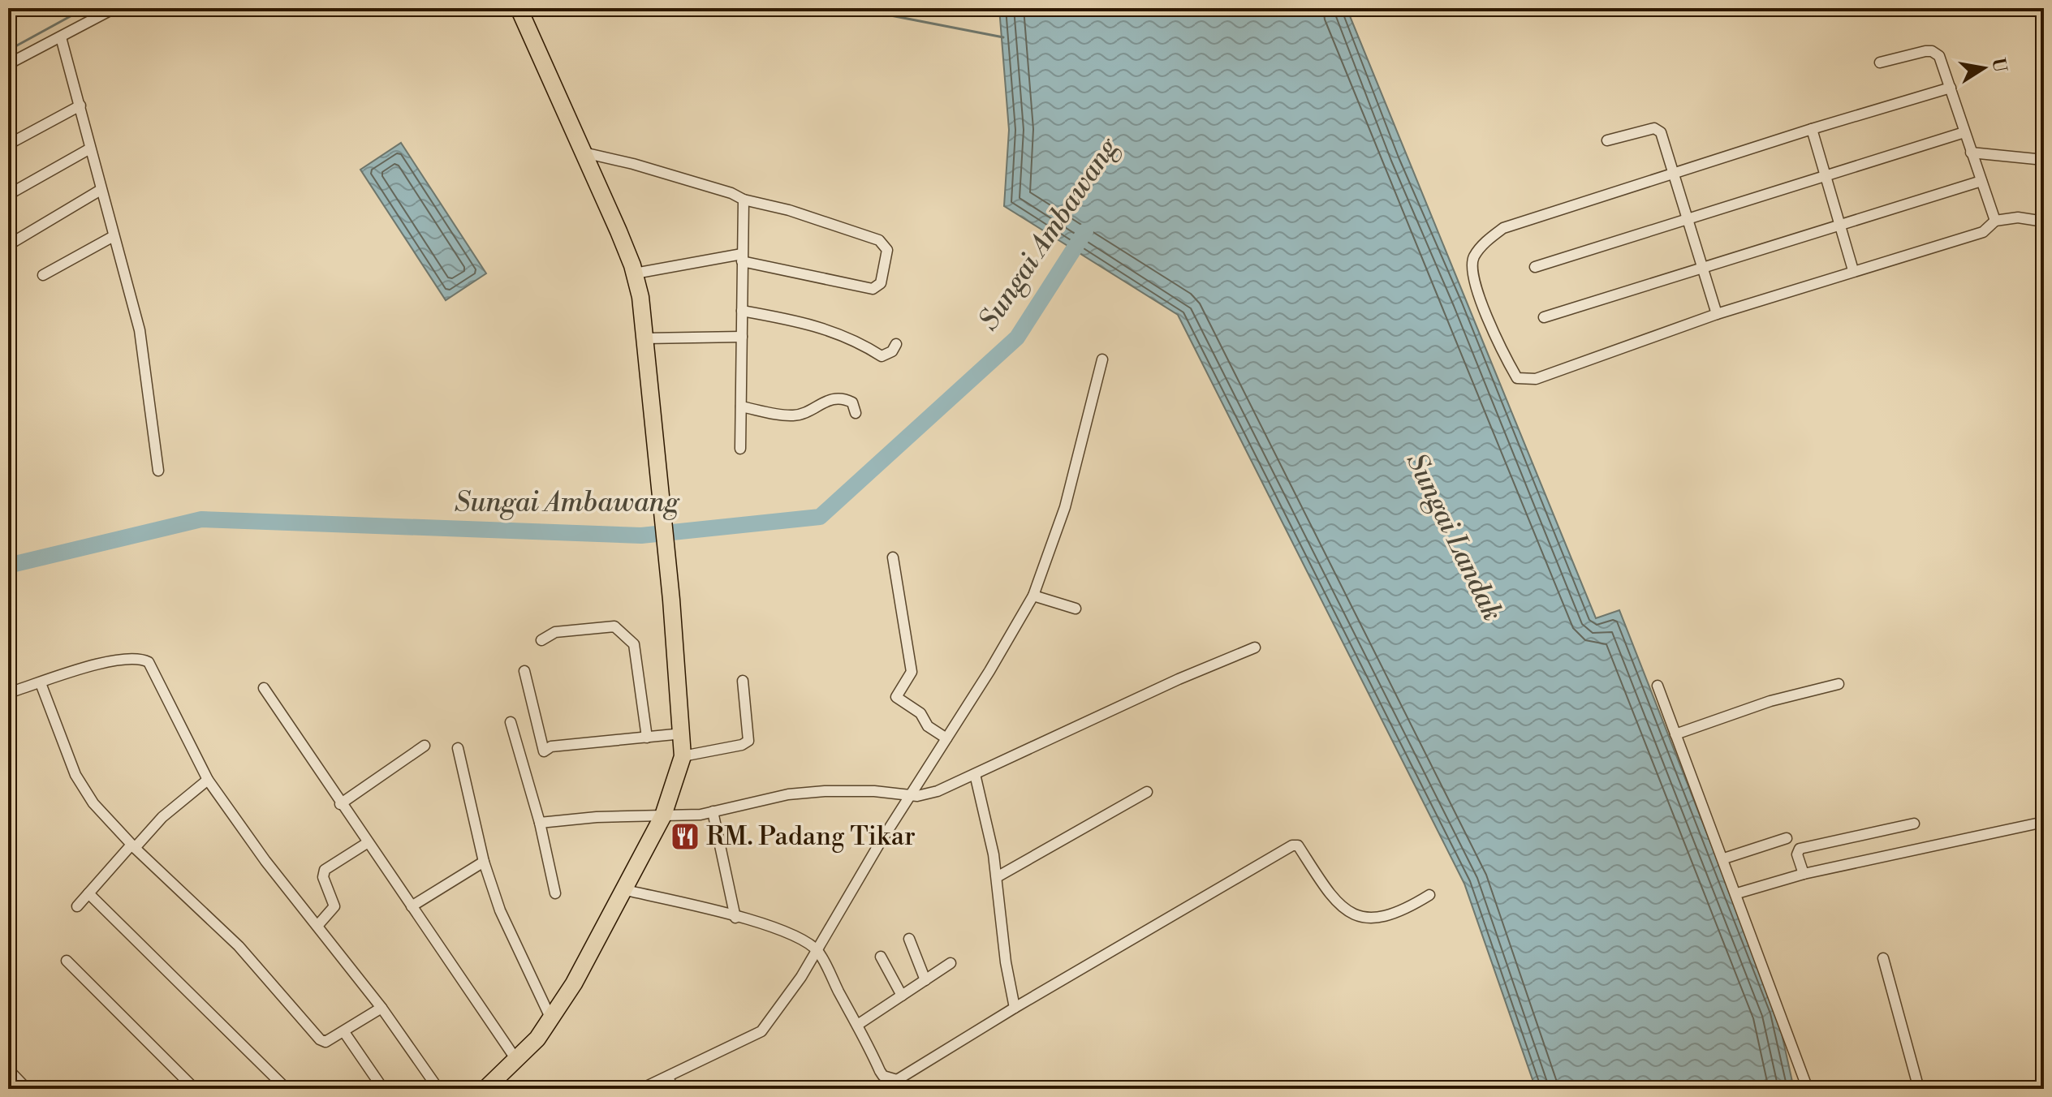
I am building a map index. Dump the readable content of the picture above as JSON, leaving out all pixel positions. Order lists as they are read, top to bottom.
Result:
{
  "water": ["Sungai Ambawang", "Sungai Landak"],
  "places": {
    "restaurant": ["RM. Padang Tikar"]
  },
  "north": "right"
}
